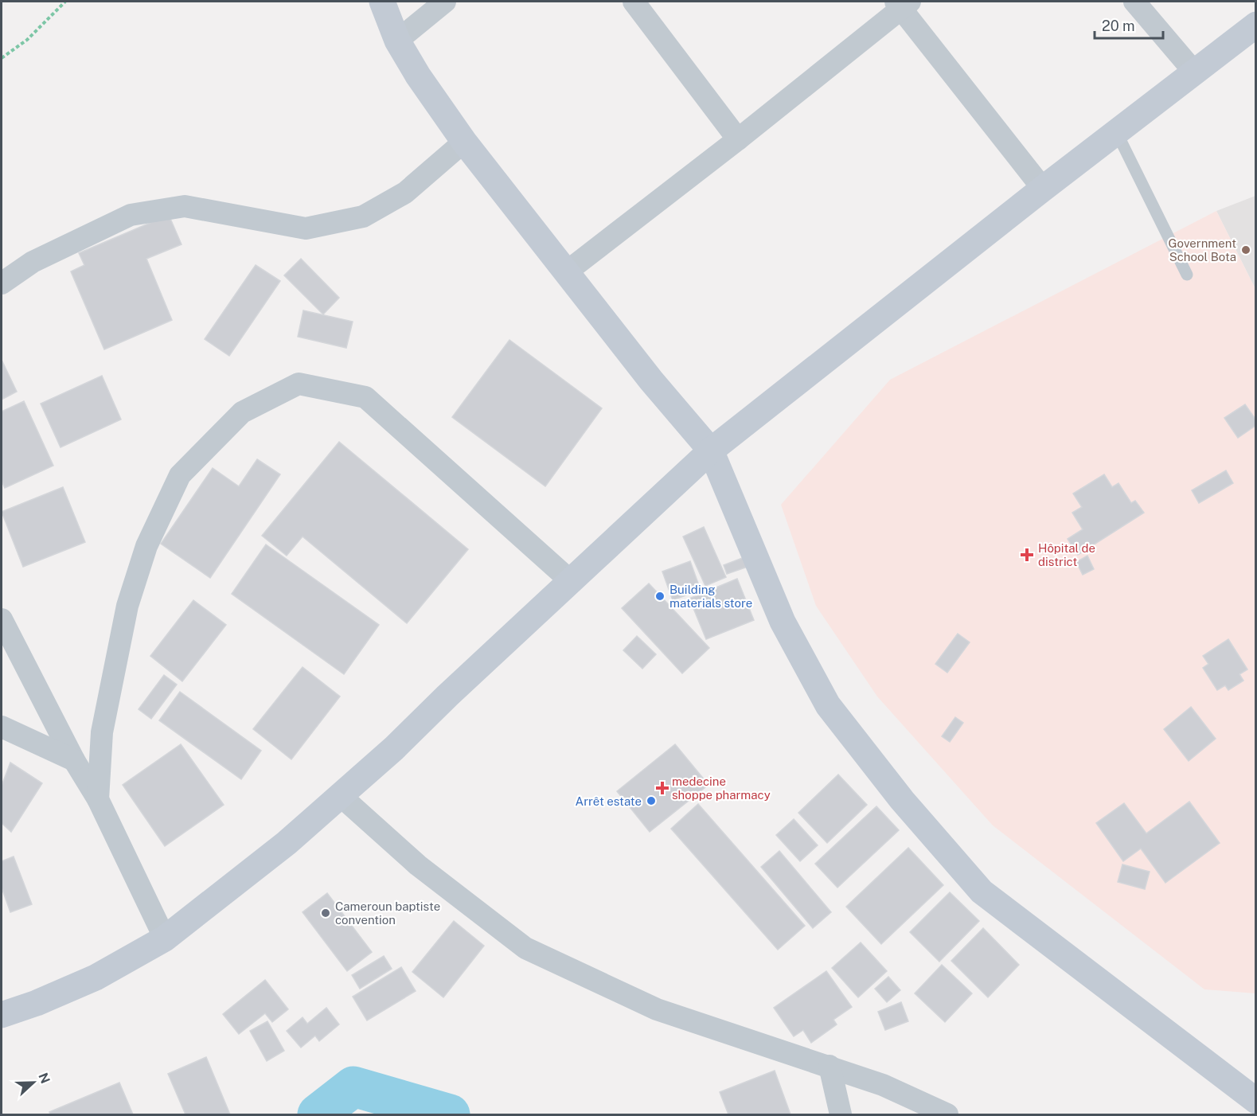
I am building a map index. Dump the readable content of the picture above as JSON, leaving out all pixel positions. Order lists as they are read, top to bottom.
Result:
{
  "places": {
    "other": [
      "Government School Bota",
      "Building materials store",
      "Arrêt estate",
      "Cameroun baptiste convention"
    ],
    "health": ["Hôpital de district", "medecine shoppe pharmacy"]
  },
  "scale_bar": "20 m",
  "north": "right"
}
